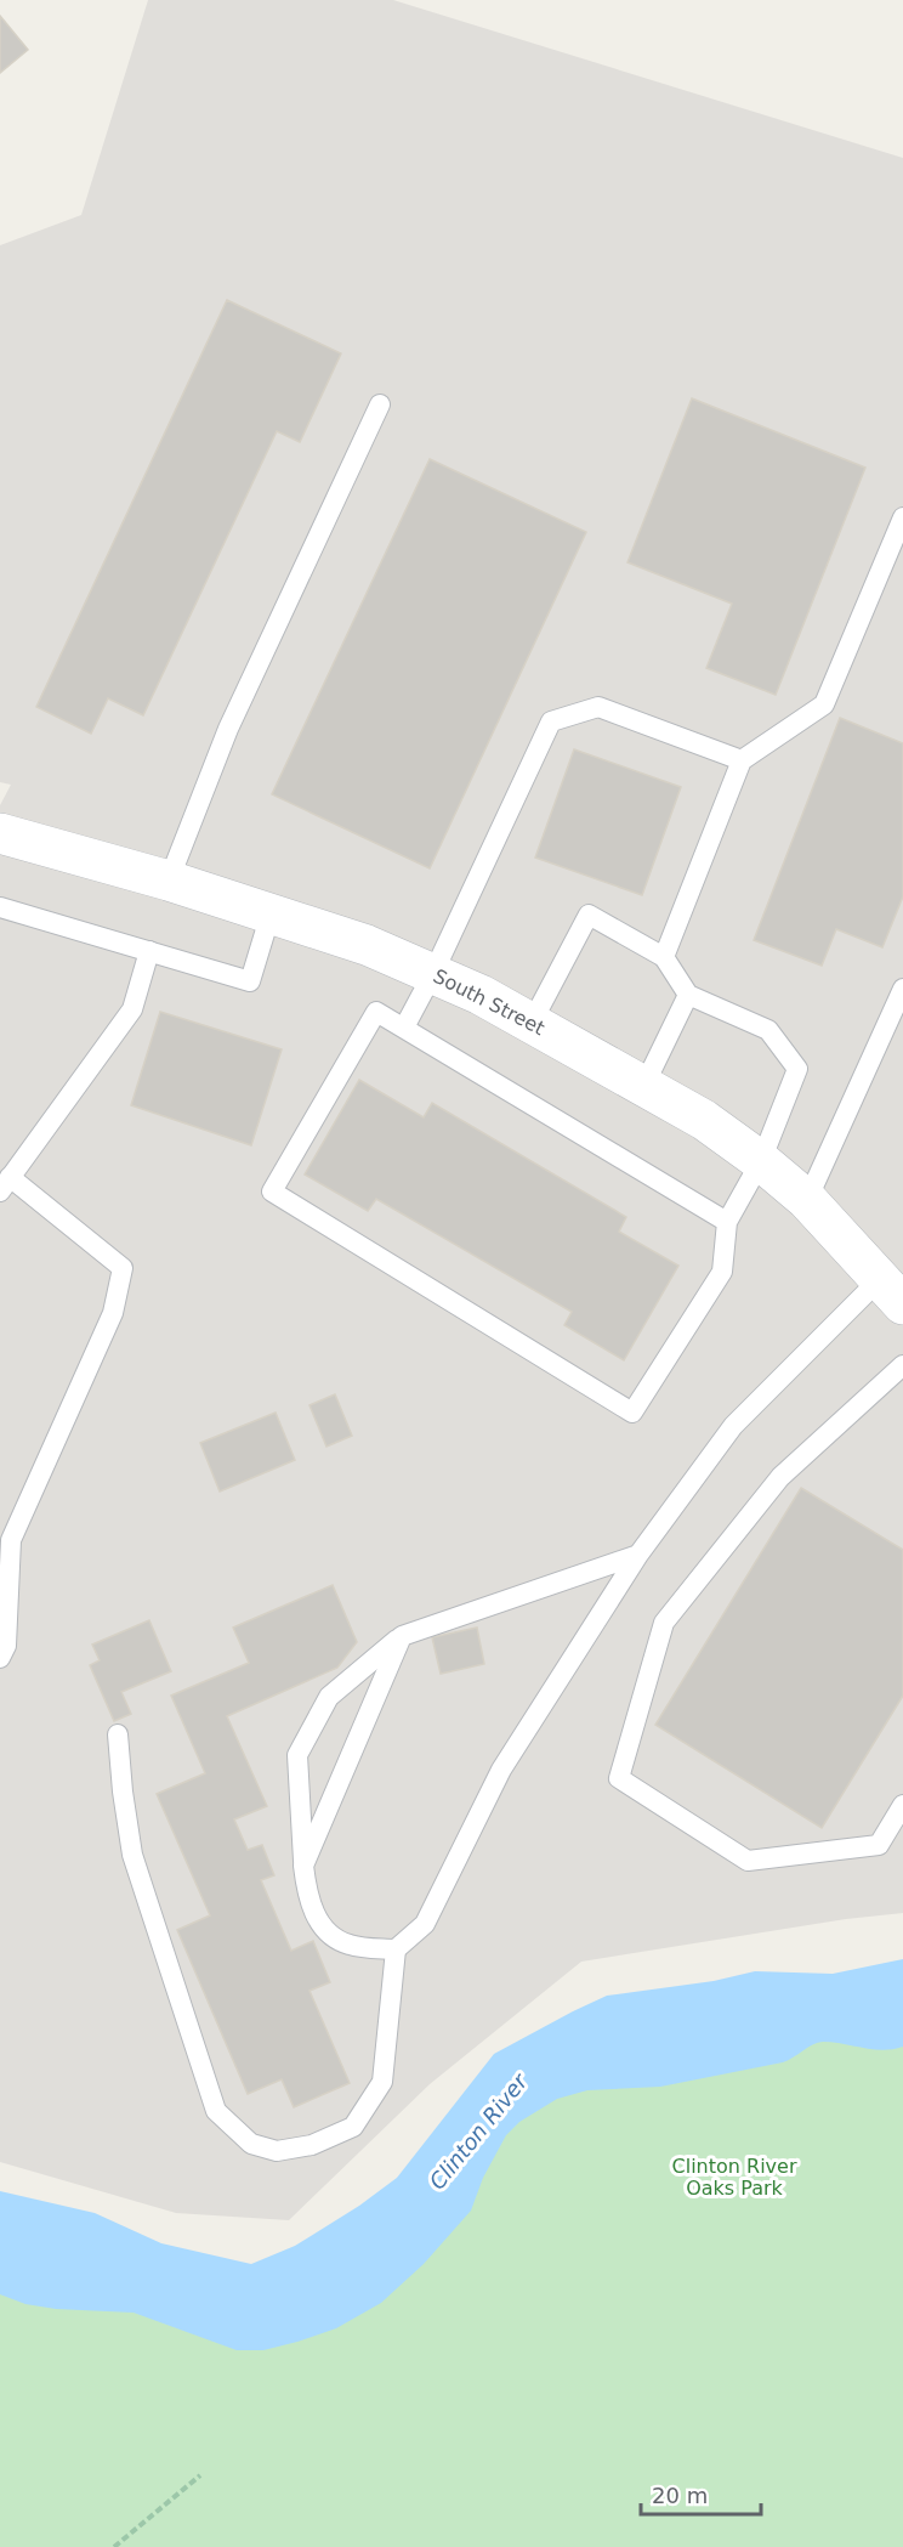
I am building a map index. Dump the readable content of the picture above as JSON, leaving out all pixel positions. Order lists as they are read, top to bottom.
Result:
{
  "streets": {
    "street": ["South Street"]
  },
  "water": ["Clinton River"],
  "parks": ["Clinton River Oaks Park"],
  "scale_bar": "20 m"
}
